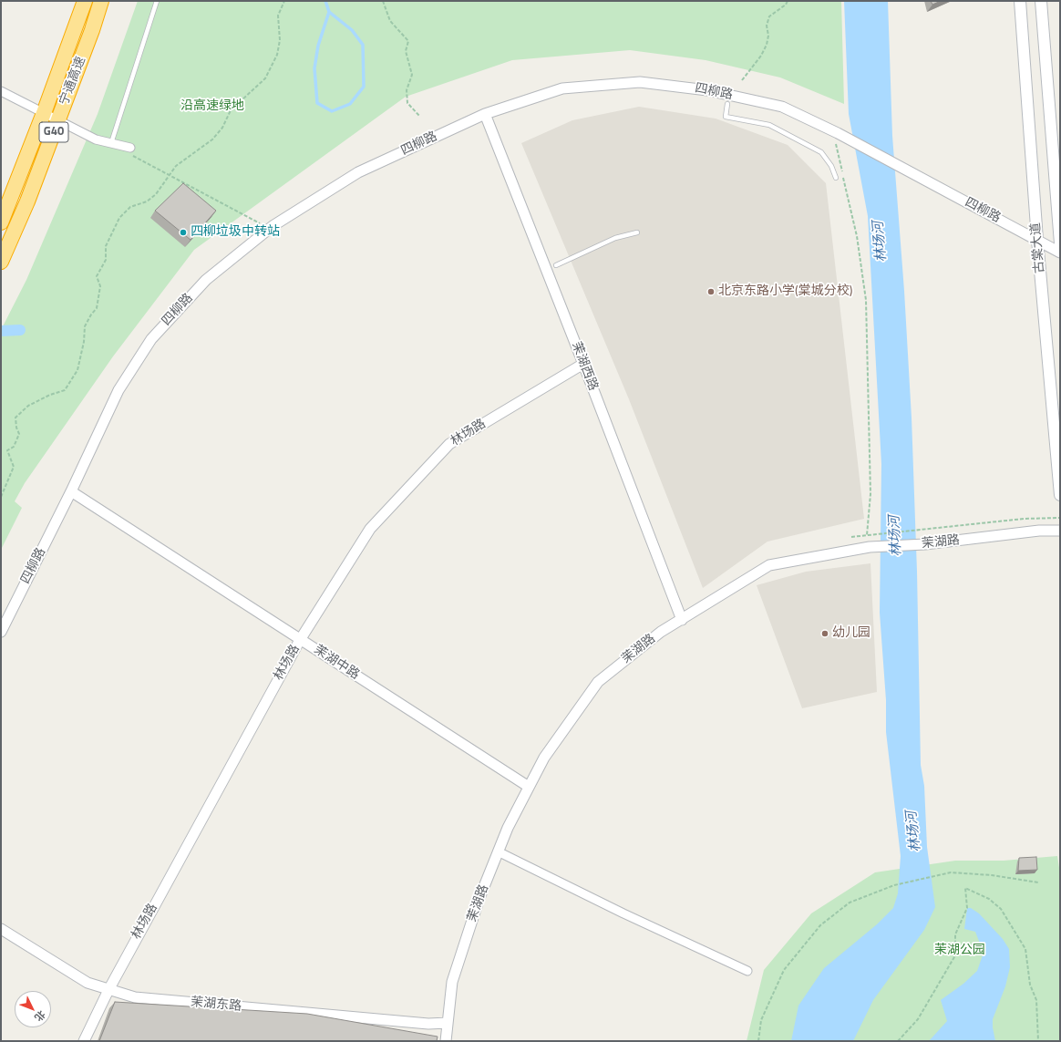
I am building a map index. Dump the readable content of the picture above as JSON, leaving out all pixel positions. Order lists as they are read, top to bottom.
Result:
{
  "streets": {
    "highway": ["宁通高速", "G40"],
    "main road": ["古棠大道"],
    "street": [
      "四柳路",
      "茉湖西路",
      "林场路",
      "茉湖路",
      "茉湖中路",
      "茉湖东路"
    ]
  },
  "crossings": [
    ["四柳路", "古棠大道"],
    ["四柳路", "茉湖西路"],
    ["四柳路", "茉湖中路"],
    ["茉湖西路", "林场路"],
    ["茉湖西路", "茉湖路"],
    ["林场路", "茉湖中路"],
    ["林场路", "茉湖东路"],
    ["茉湖路", "茉湖中路"],
    ["茉湖路", "茉湖东路"]
  ],
  "water": ["林场河"],
  "parks": ["沿高速绿地", "茉湖公园"],
  "places": ["四柳垃圾中转站", "北京东路小学(棠城分校)", "幼儿园"],
  "north": "bottom right"
}
